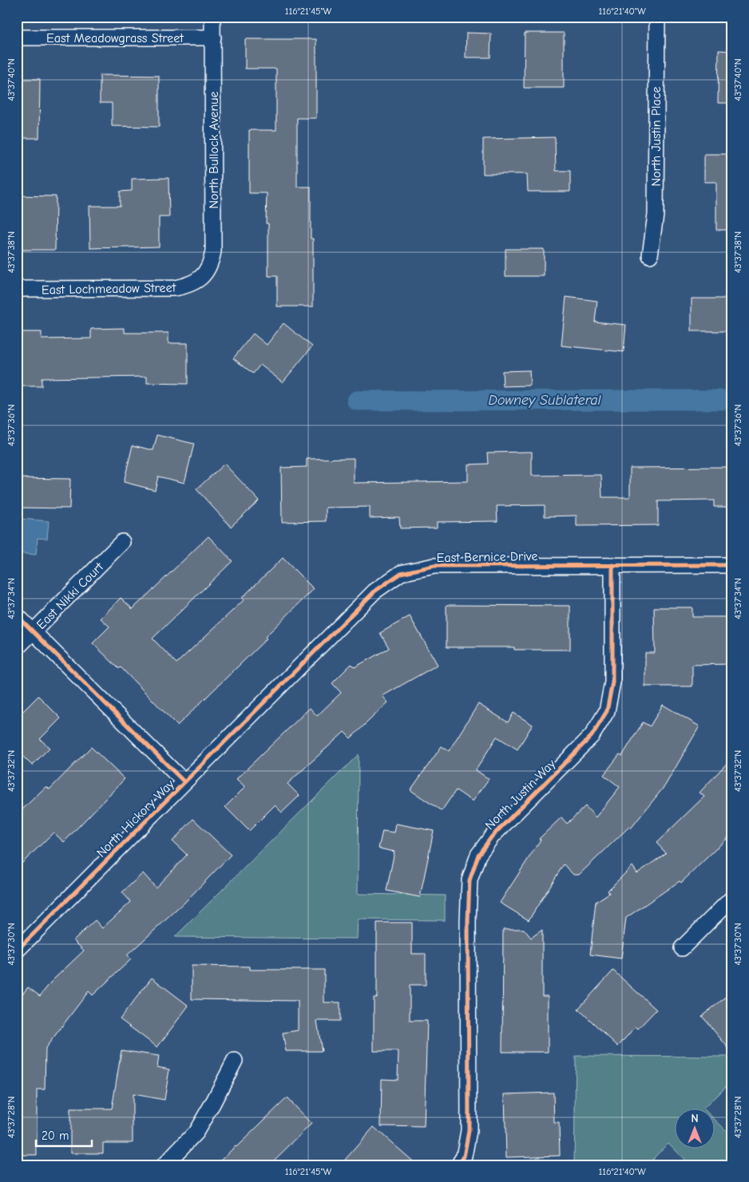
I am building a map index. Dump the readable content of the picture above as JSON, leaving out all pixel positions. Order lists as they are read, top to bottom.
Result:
{
  "streets": {
    "street": [
      "East Meadowgrass Street",
      "North Justin Place",
      "North Bullock Avenue",
      "East Lochmeadow Street",
      "East Bernice Drive",
      "East Nikki Court",
      "North Justin Way",
      "North Hickory Way"
    ]
  },
  "crossings": [
    ["East Meadowgrass Street", "North Bullock Avenue"],
    ["North Bullock Avenue", "East Lochmeadow Street"],
    ["East Bernice Drive", "North Justin Way"],
    ["East Bernice Drive", "North Hickory Way"],
    ["East Nikki Court", "North Hickory Way"]
  ],
  "water": ["Downey Sublateral"],
  "scale_bar": "20 m",
  "north": "top",
  "coordinates": [
    "116°21'45\"W",
    "116°21'40\"W",
    "43°37'40\"N",
    "43°37'38\"N",
    "43°37'36\"N",
    "43°37'34\"N",
    "43°37'32\"N",
    "43°37'30\"N",
    "43°37'28\"N"
  ]
}
